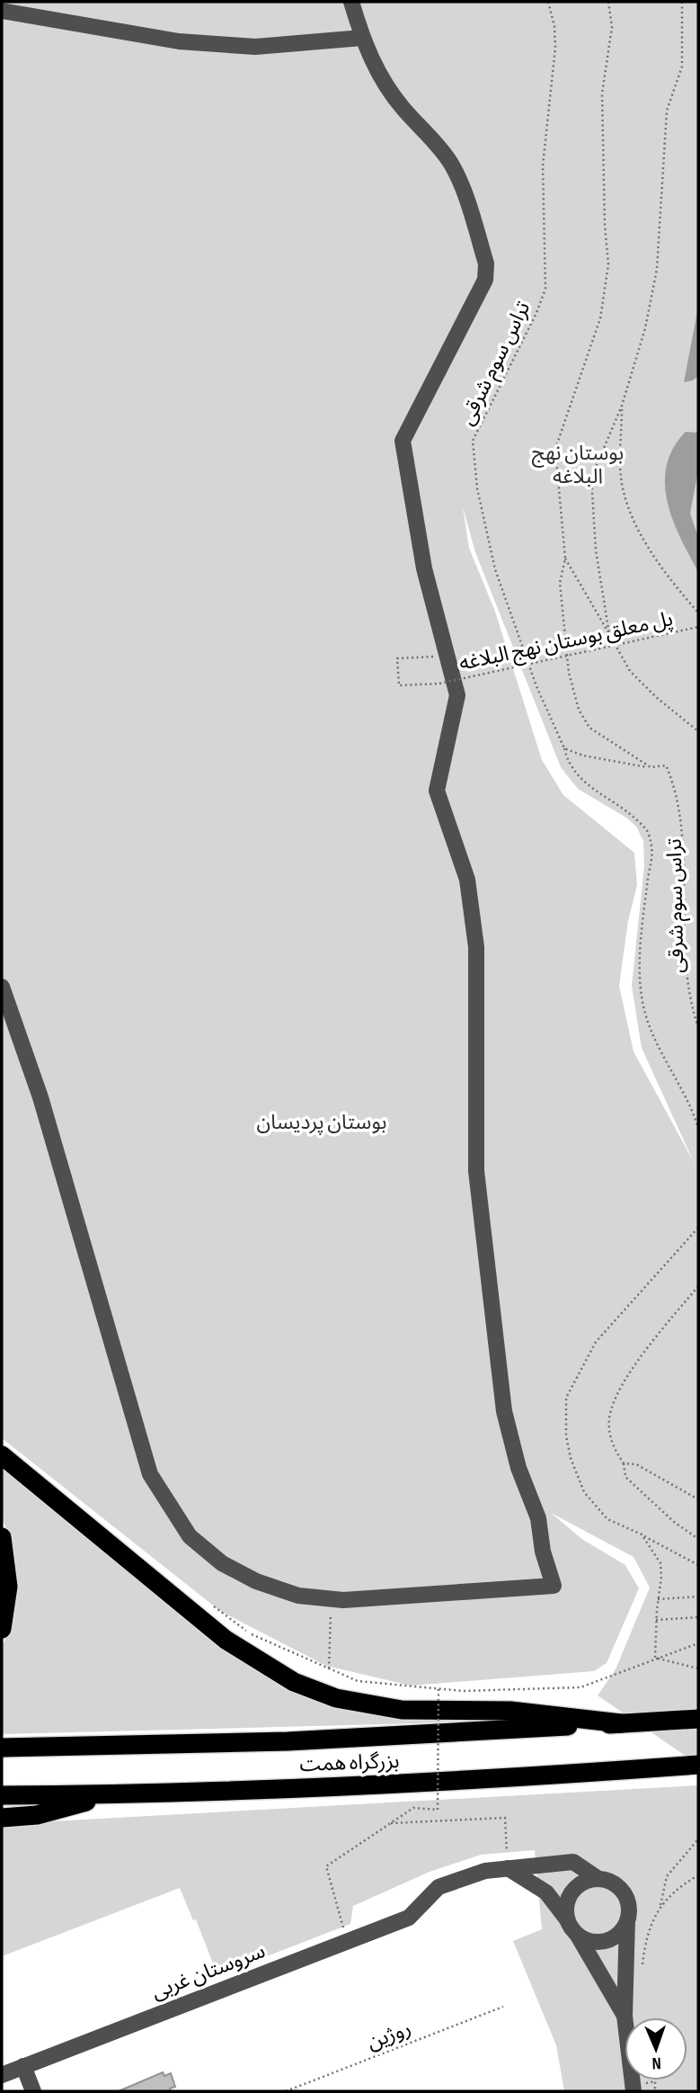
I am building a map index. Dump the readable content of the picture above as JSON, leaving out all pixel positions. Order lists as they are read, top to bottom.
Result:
{
  "streets": {
    "highway": ["بزرگراه همت"],
    "street": ["سروستان غربی"],
    "path": ["تراس سوم شرقی", "پل معلق بوستان نهج البلاغه", "روژین"]
  },
  "parks": ["بوستان نهج البلاغه", "بوستان پردیسان"],
  "north": "bottom"
}
